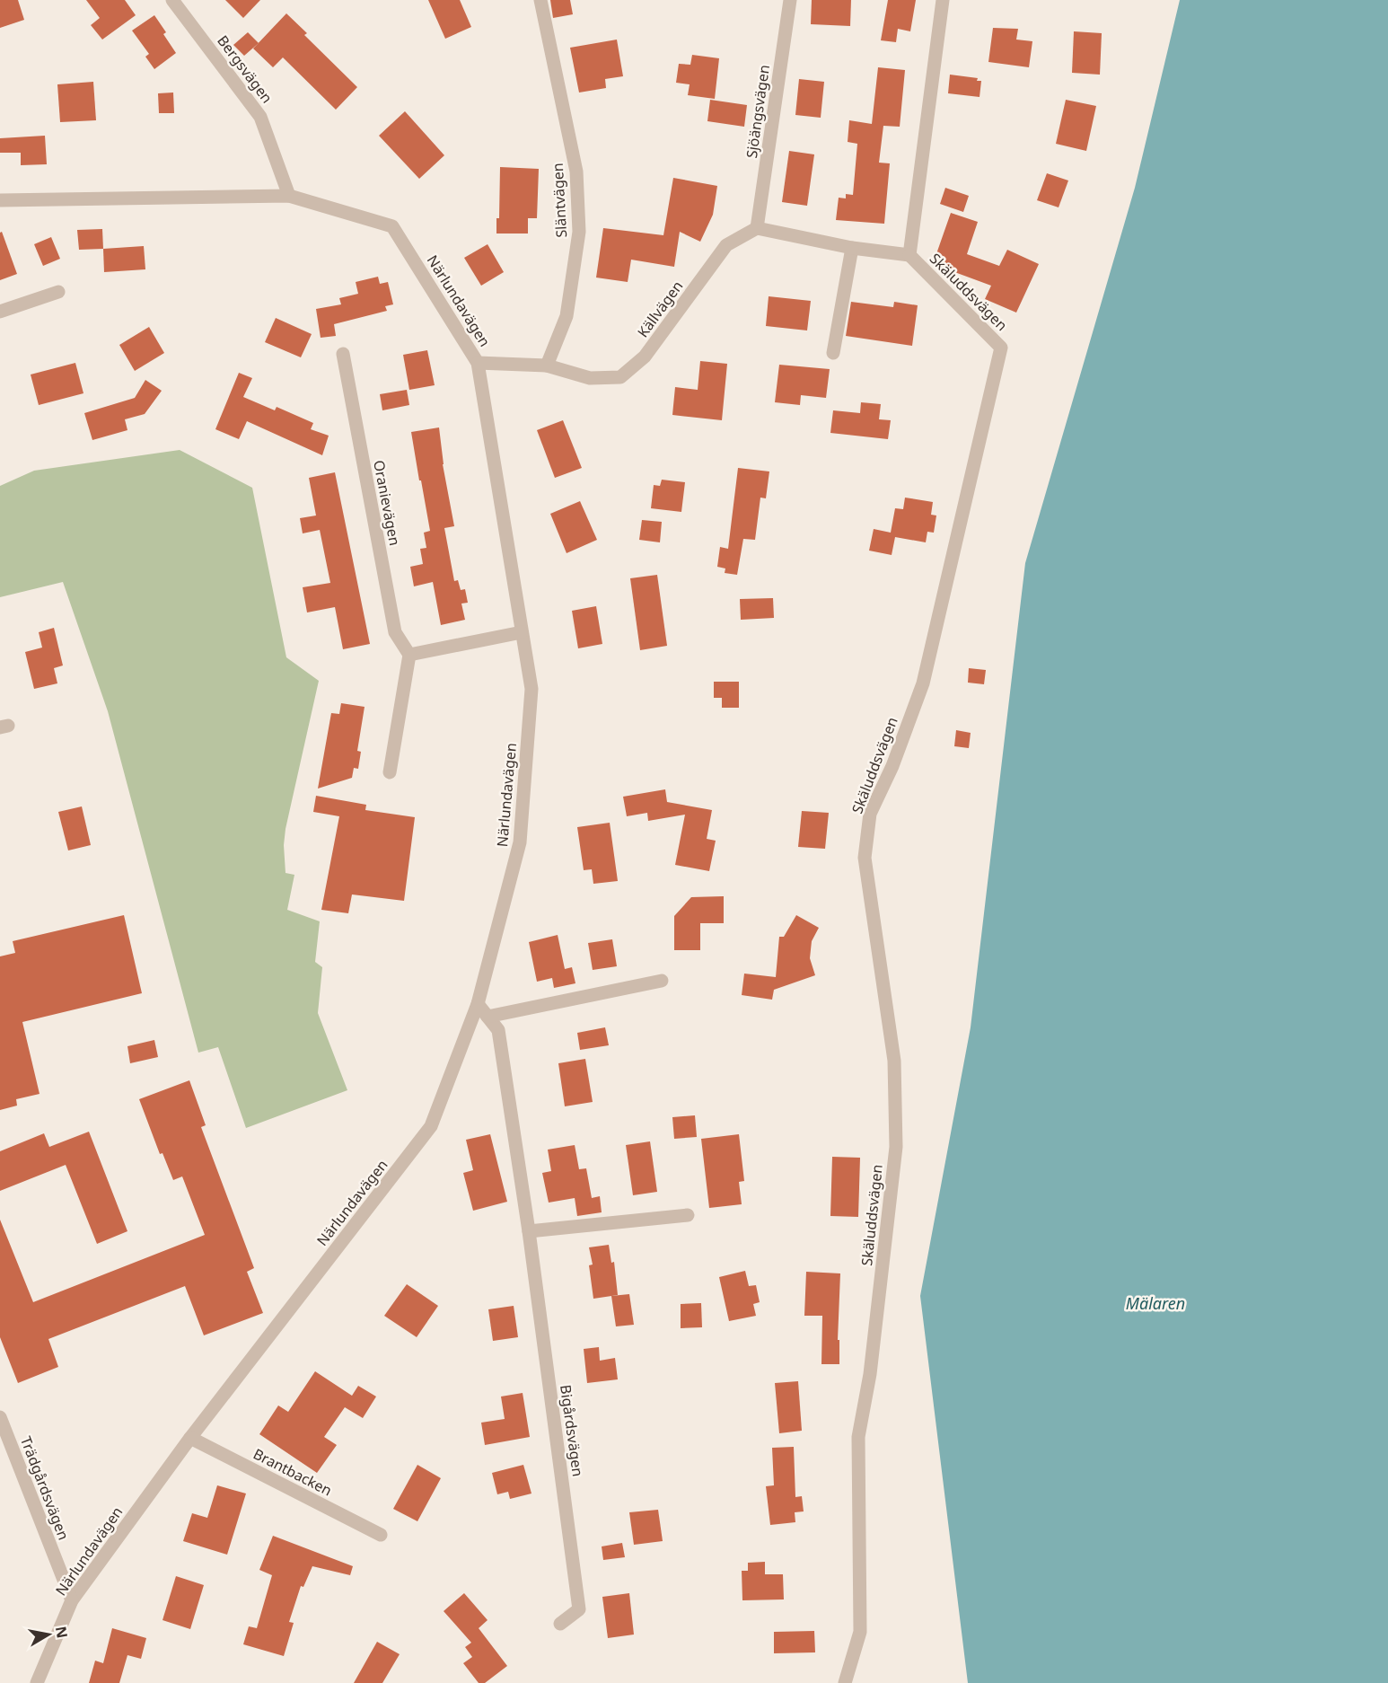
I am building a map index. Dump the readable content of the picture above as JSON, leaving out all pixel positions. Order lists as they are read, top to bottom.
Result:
{
  "streets": {
    "street": [
      "Bergsvägen",
      "Sjöängsvägen",
      "Släntvägen",
      "Skäluddsvägen",
      "Närlundavägen",
      "Källvägen",
      "Oranievägen",
      "Bigårdsvägen",
      "Brantbacken",
      "Trädgårdsvägen"
    ]
  },
  "crossings": [
    ["Bergsvägen", "Närlundavägen"],
    ["Sjöängsvägen", "Källvägen"],
    ["Släntvägen", "Källvägen"],
    ["Närlundavägen", "Källvägen"],
    ["Närlundavägen", "Bigårdsvägen"],
    ["Närlundavägen", "Brantbacken"],
    ["Närlundavägen", "Trädgårdsvägen"]
  ],
  "water": ["Mälaren"],
  "north": "right"
}
